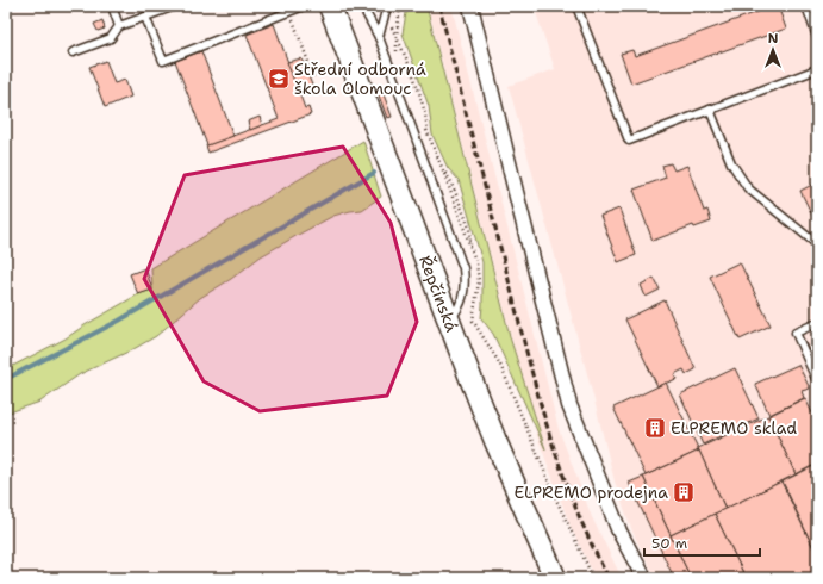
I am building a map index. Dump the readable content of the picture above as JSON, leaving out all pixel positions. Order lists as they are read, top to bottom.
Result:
{
  "streets": {
    "street": ["Řepčínská"]
  },
  "places": {
    "school or university": ["Střední odborná škola Olomouc"],
    "building": ["ELPREMO sklad", "ELPREMO prodejna"]
  },
  "scale_bar": "50 m",
  "north": "top"
}
